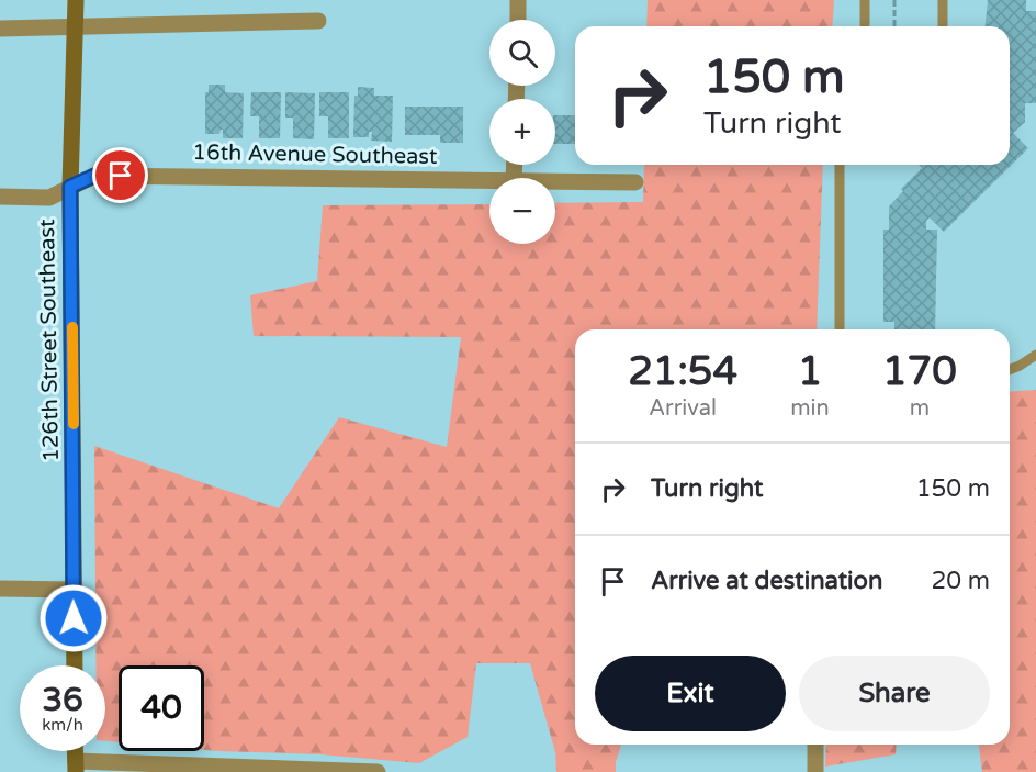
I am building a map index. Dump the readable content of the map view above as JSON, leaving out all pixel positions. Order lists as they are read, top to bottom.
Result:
{
  "streets": {
    "street": ["16th Avenue Southeast", "126th Street Southeast"]
  },
  "crossings": [
    ["16th Avenue Southeast", "126th Street Southeast"]
  ],
  "page": {
    "map_buttons": ["+", "−"],
    "turn": ["150 m", "Turn right"],
    "eta": [
      "21:54",
      "Arrival",
      "1",
      "min",
      "170",
      "m"
    ],
    "list": [
      {
        "name": "Turn right",
        "value": "150 m"
      },
      {
        "name": "Arrive at destination",
        "value": "20 m"
      }
    ],
    "buttons": ["Exit", "Share"],
    "speed": "36 km/h",
    "limit": "40"
  }
}
